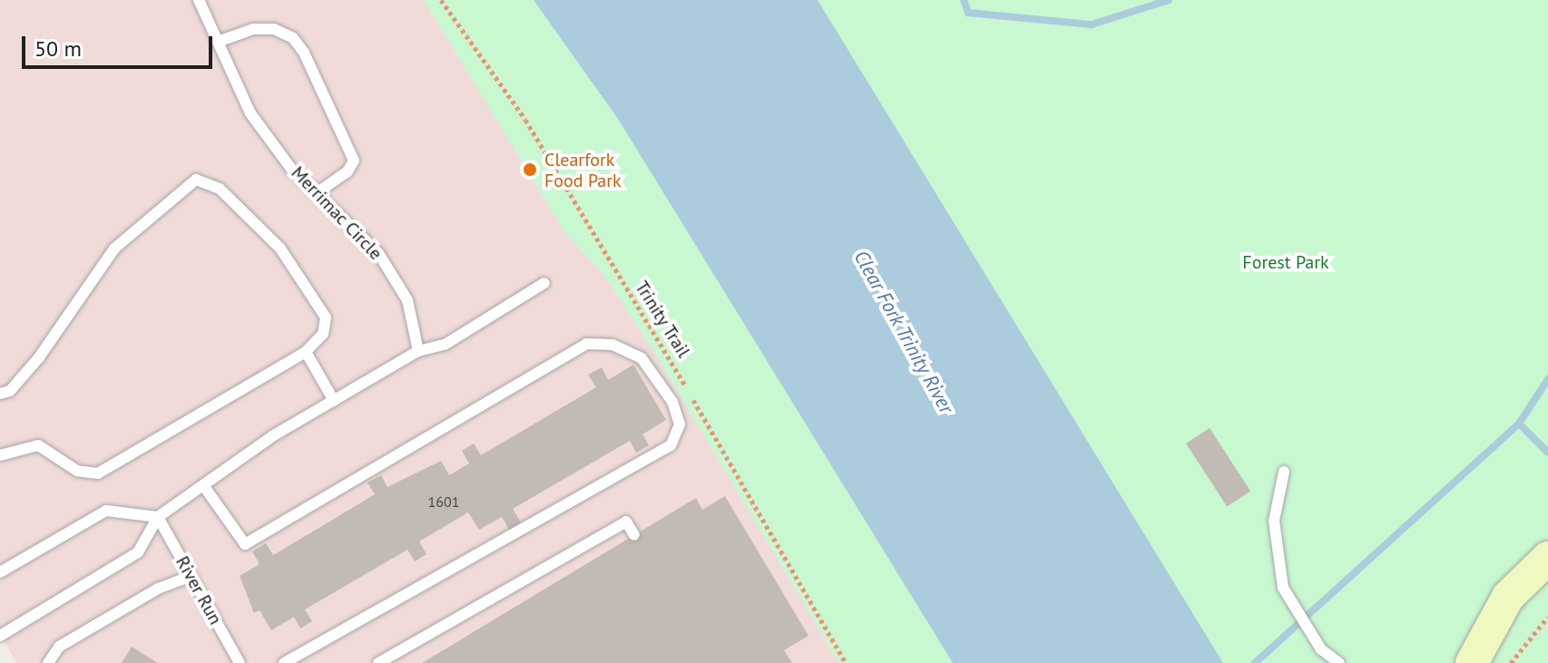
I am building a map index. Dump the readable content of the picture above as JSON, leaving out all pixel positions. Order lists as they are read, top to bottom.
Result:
{
  "streets": {
    "lane": ["Merrimac Circle", "River Run"],
    "path": ["Trinity Trail"]
  },
  "water": ["Clear Fork Trinity River"],
  "parks": ["Forest Park"],
  "places": ["Clearfork Food Park"],
  "house_numbers": ["1601"],
  "scale_bar": "50 m"
}
